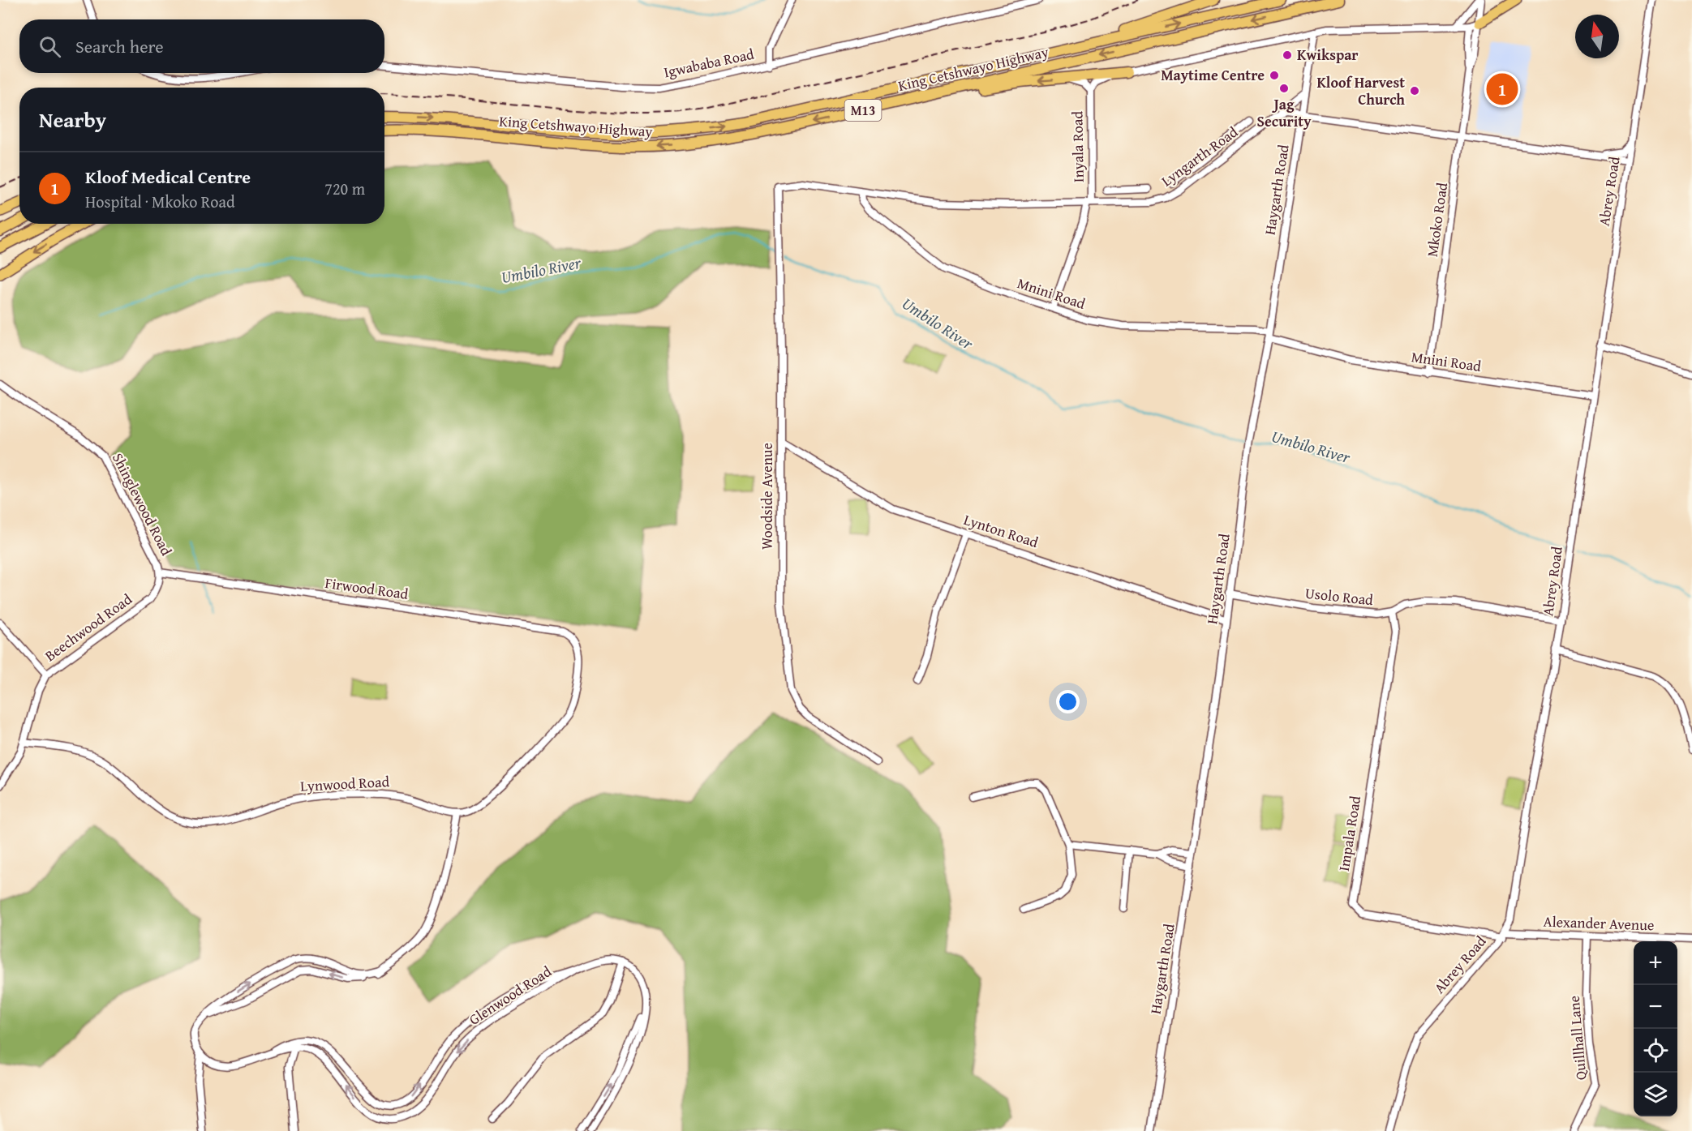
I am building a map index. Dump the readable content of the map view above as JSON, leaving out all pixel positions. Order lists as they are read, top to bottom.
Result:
{
  "streets": {
    "highway": ["King Cetshwayo Highway", "M13"],
    "street": [
      "Igwababa Road",
      "Inyala Road",
      "Lyngarth Road",
      "Haygarth Road",
      "Abrey Road",
      "Mkoko Road",
      "Mnini Road",
      "Woodside Avenue",
      "Shinglewood Road",
      "Lynton Road",
      "Firwood Road",
      "Usolo Road",
      "Beechwood Road",
      "Lynwood Road",
      "Impala Road",
      "Alexander Avenue",
      "Glenwood Road",
      "Quillhall Lane"
    ]
  },
  "crossings": [
    ["Inyala Road", "Lyngarth Road"],
    ["Inyala Road", "Haygarth Road"],
    ["Inyala Road", "Mkoko Road"],
    ["Inyala Road", "Mnini Road"],
    ["Lyngarth Road", "Haygarth Road"],
    ["Lyngarth Road", "Mnini Road"],
    ["Lyngarth Road", "Woodside Avenue"],
    ["Haygarth Road", "Mnini Road"],
    ["Haygarth Road", "Lynton Road"],
    ["Haygarth Road", "Usolo Road"],
    ["Abrey Road", "Mnini Road"],
    ["Abrey Road", "Usolo Road"],
    ["Abrey Road", "Impala Road"],
    ["Abrey Road", "Alexander Avenue"],
    ["Mkoko Road", "Mnini Road"],
    ["Woodside Avenue", "Lynton Road"],
    ["Shinglewood Road", "Firwood Road"],
    ["Shinglewood Road", "Beechwood Road"],
    ["Firwood Road", "Beechwood Road"],
    ["Firwood Road", "Lynwood Road"],
    ["Usolo Road", "Impala Road"],
    ["Beechwood Road", "Lynwood Road"],
    ["Impala Road", "Alexander Avenue"],
    ["Alexander Avenue", "Quillhall Lane"]
  ],
  "water": ["Umbilo River"],
  "places": [
    "Kwikspar",
    "Maytime Centre",
    "Jag Security",
    "Kloof Harvest Church"
  ],
  "north": "top",
  "page": {
    "search": "Search here",
    "pins": "1",
    "heading": "Nearby",
    "list": [
      {
        "mark": "1",
        "name": "Kloof Medical Centre",
        "note": "Hospital · Mkoko Road",
        "value": "720 m"
      }
    ],
    "map_buttons": ["+", "−"]
  }
}
